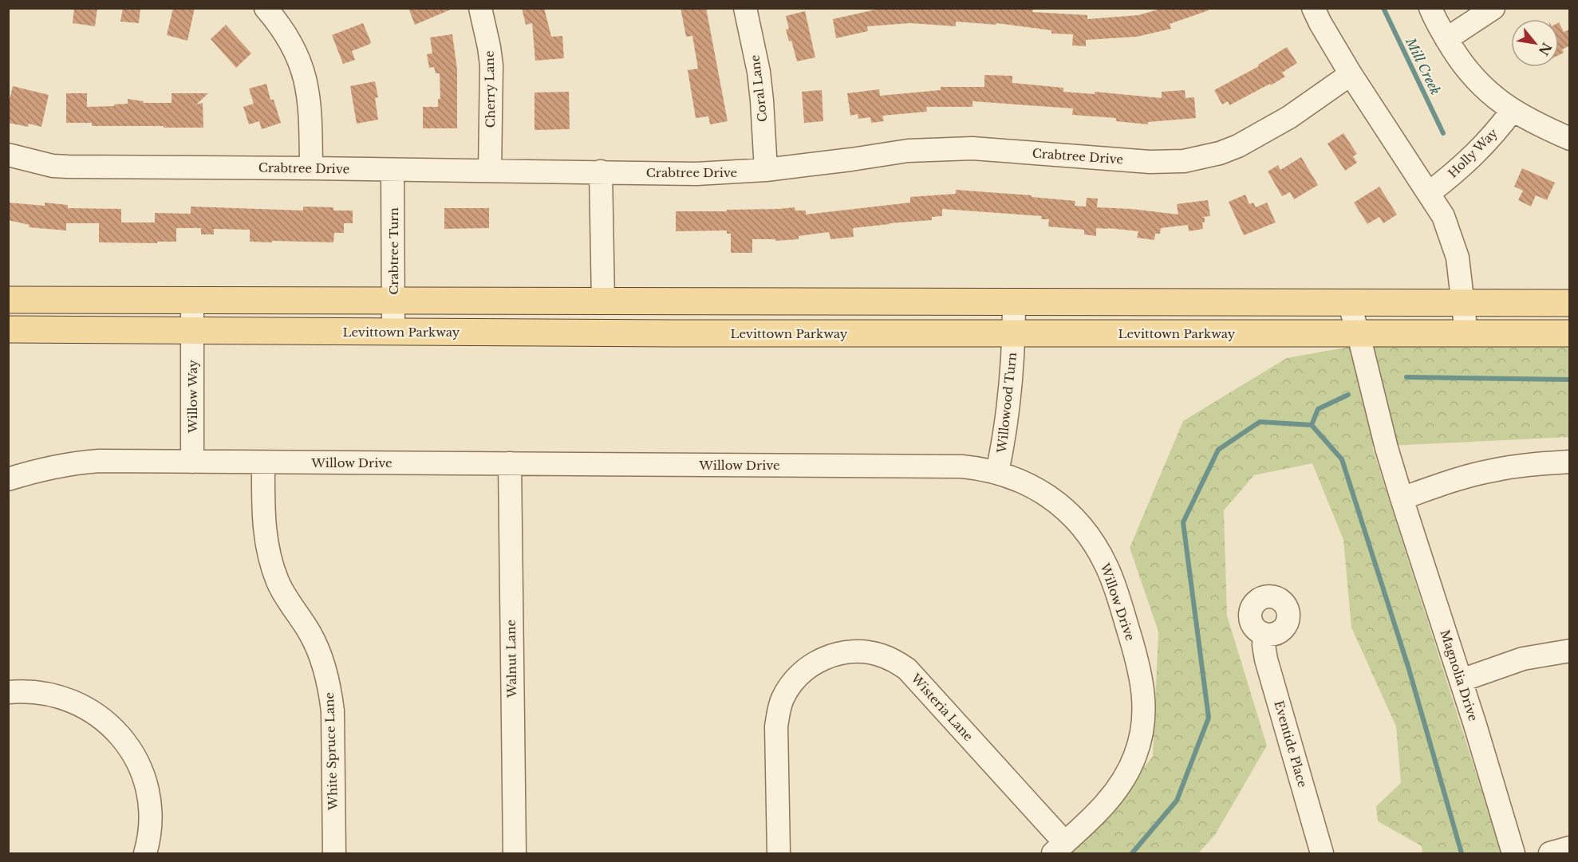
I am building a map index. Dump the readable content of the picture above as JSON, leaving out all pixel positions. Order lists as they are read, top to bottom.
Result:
{
  "streets": {
    "main road": ["Levittown Parkway"],
    "street": [
      "Coral Lane",
      "Cherry Lane",
      "Holly Way",
      "Crabtree Drive",
      "Crabtree Turn",
      "Willow Way",
      "Willowood Turn",
      "Willow Drive",
      "Walnut Lane",
      "Magnolia Drive",
      "Wisteria Lane",
      "Eventide Place",
      "White Spruce Lane"
    ]
  },
  "crossings": [
    ["Coral Lane", "Crabtree Drive"],
    ["Cherry Lane", "Crabtree Drive"],
    ["Crabtree Drive", "Crabtree Turn"],
    ["Crabtree Turn", "Levittown Parkway"],
    ["Levittown Parkway", "Willow Way"],
    ["Levittown Parkway", "Willowood Turn"],
    ["Levittown Parkway", "Magnolia Drive"],
    ["Willow Way", "Willow Drive"],
    ["Willowood Turn", "Willow Drive"],
    ["Willow Drive", "Walnut Lane"],
    ["Willow Drive", "Wisteria Lane"],
    ["Willow Drive", "White Spruce Lane"]
  ],
  "water": ["Mill Creek"],
  "north": "bottom right"
}
